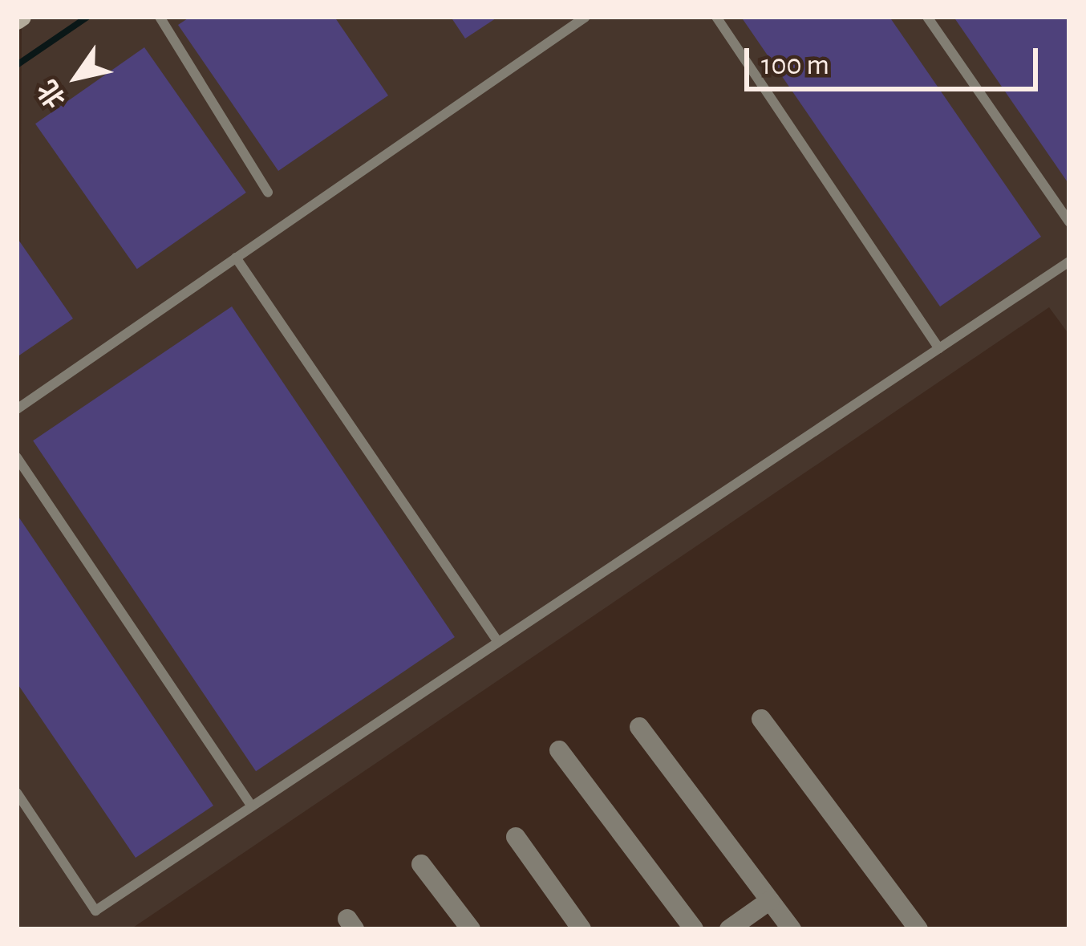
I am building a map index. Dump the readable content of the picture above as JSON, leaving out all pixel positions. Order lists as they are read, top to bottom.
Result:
{
  "scale_bar": "100 m",
  "north": "bottom left"
}
